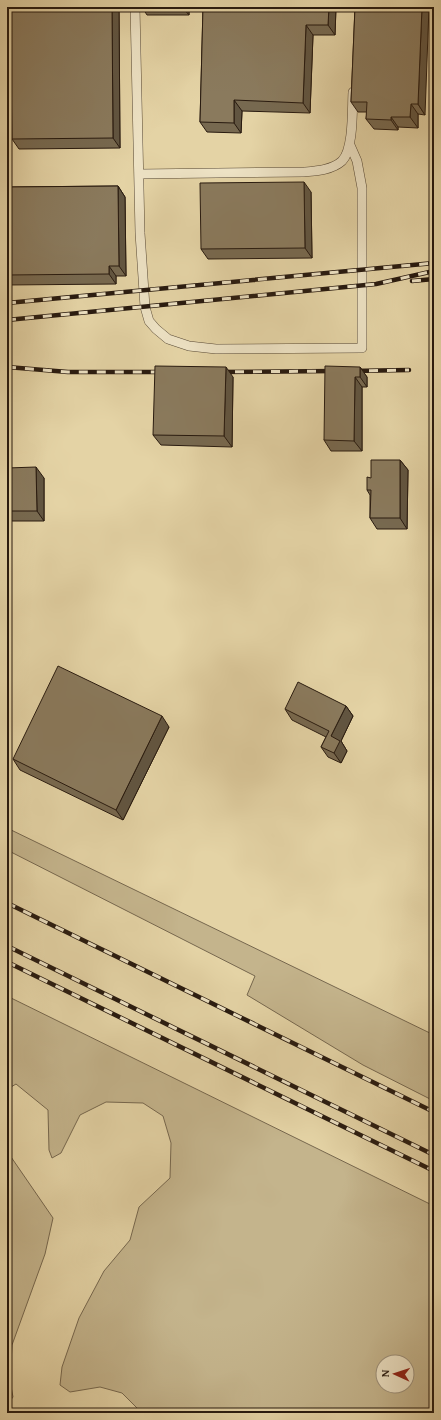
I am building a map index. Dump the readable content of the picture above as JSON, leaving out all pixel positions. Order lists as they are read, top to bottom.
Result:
{
  "north": "left"
}
